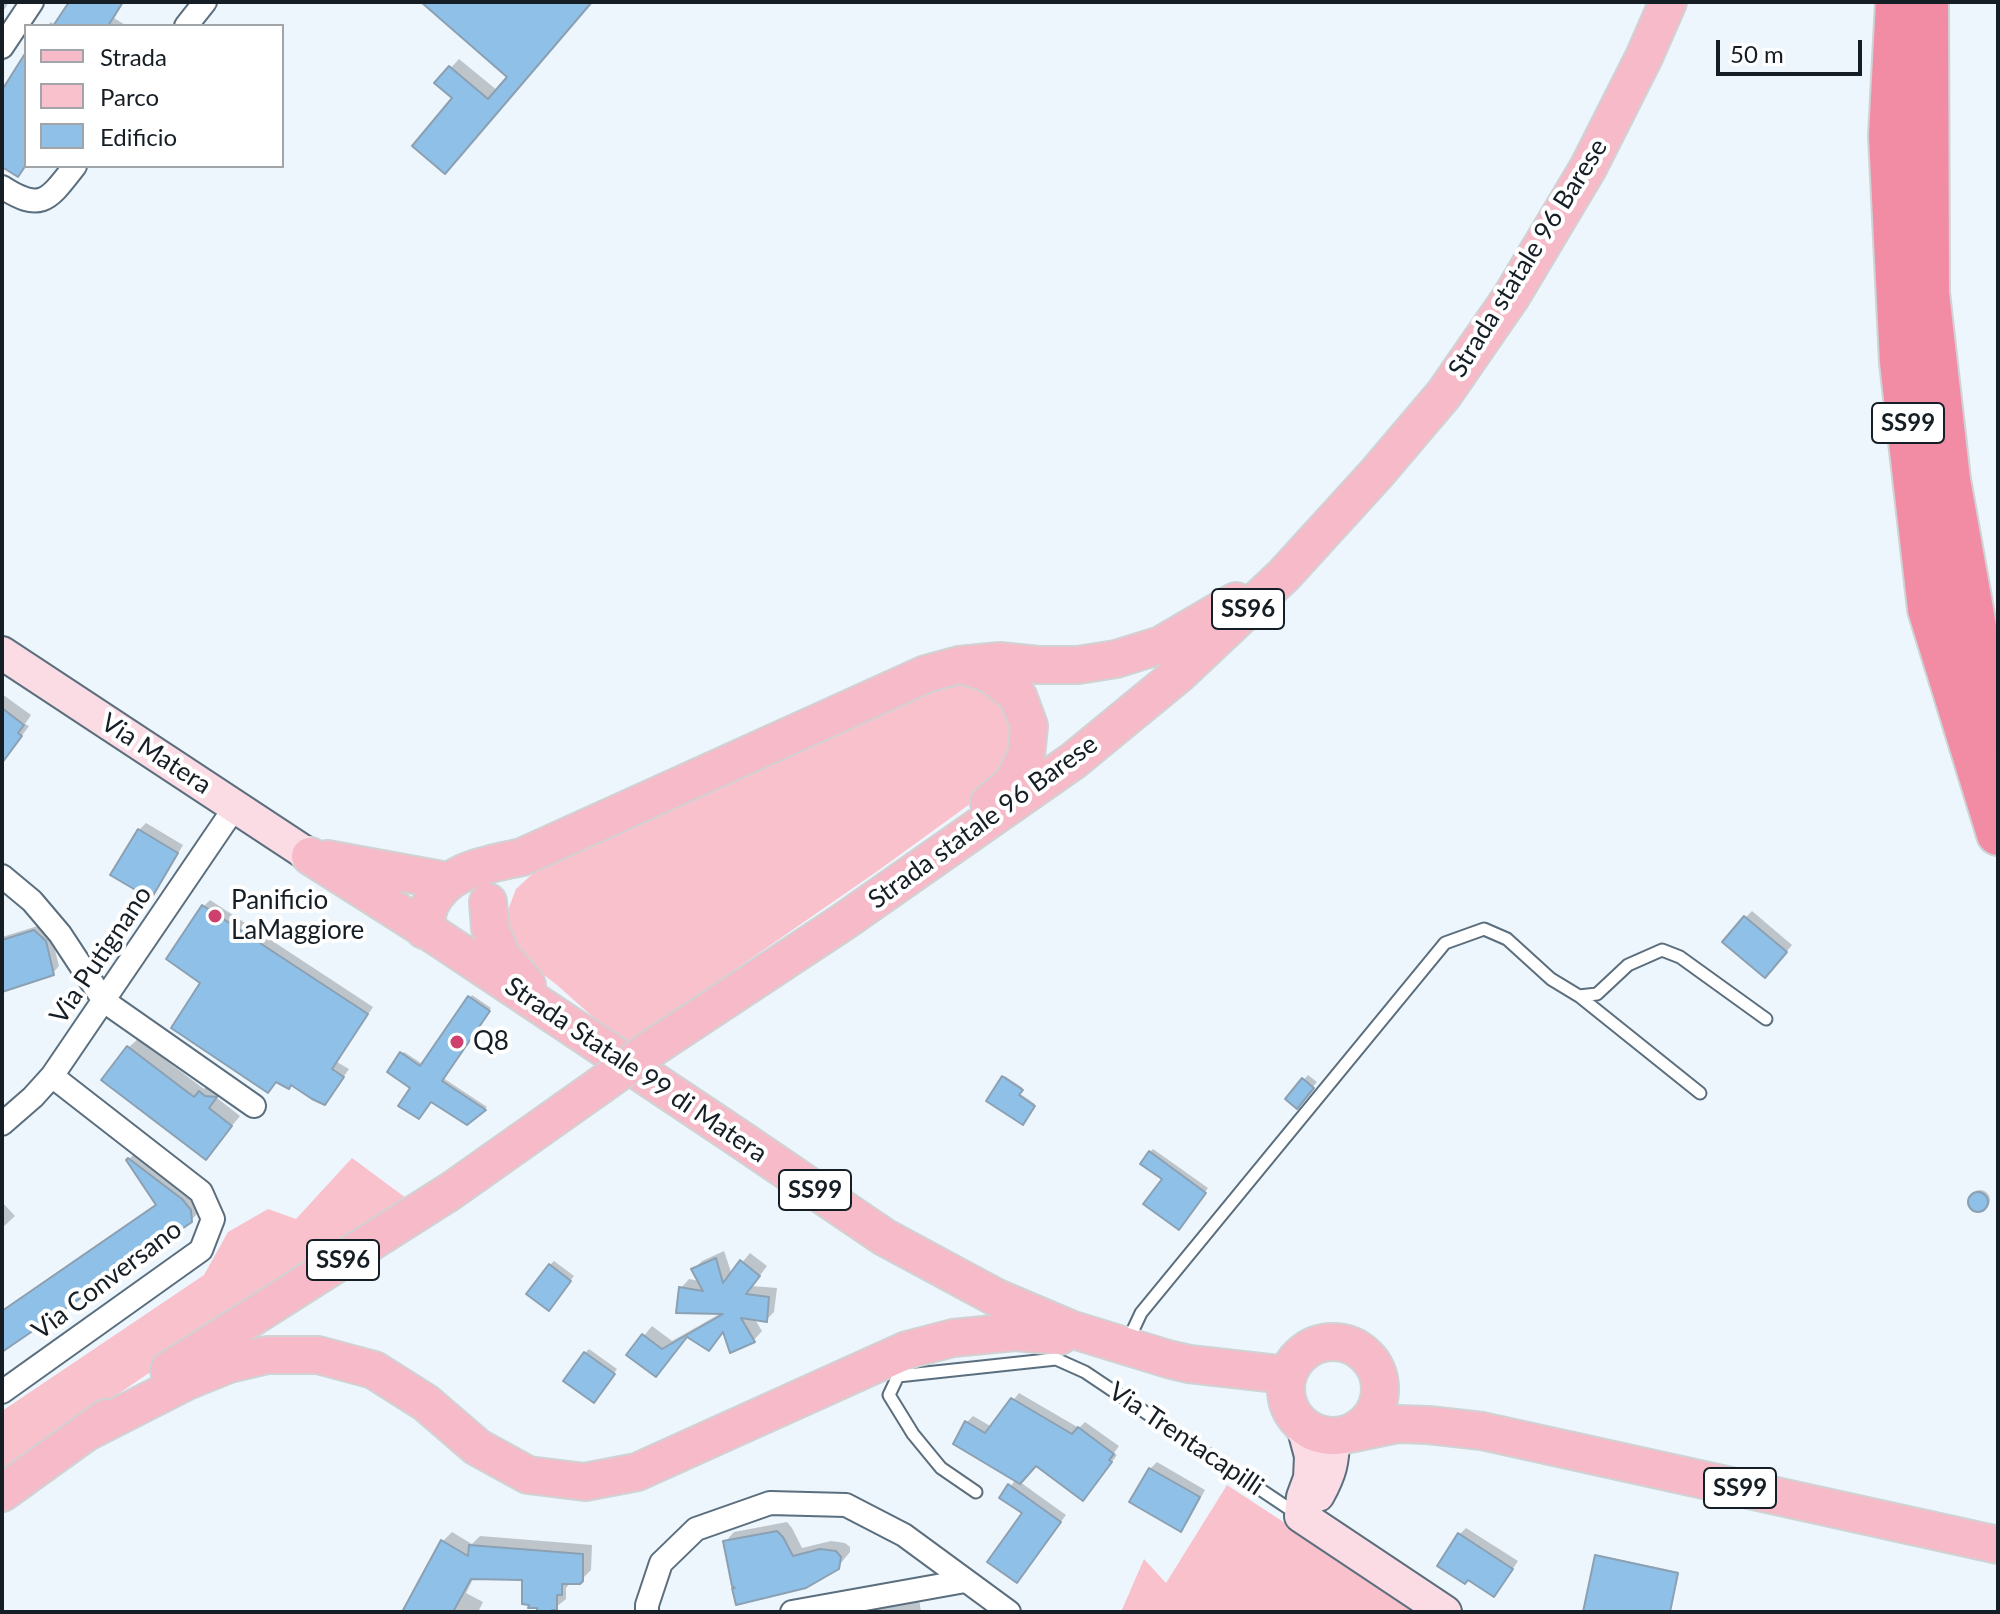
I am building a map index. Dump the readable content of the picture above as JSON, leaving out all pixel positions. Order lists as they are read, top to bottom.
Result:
{
  "streets": {
    "highway": ["SS99"],
    "main road": ["Strada statale 96 Barese", "SS96", "Strada Statale 99 di Matera"],
    "street": [
      "Via Matera",
      "Via Putignano",
      "Via Conversano",
      "Via Trentacapilli"
    ]
  },
  "crossings": [
    ["Strada statale 96 Barese", "SS96"],
    ["SS99", "Strada Statale 99 di Matera"],
    ["Via Matera", "Via Putignano"],
    ["Via Matera", "Strada Statale 99 di Matera"],
    ["Via Putignano", "Via Conversano"]
  ],
  "places": ["Panificio LaMaggiore", "Q8"],
  "legend": ["Strada", "Parco", "Edificio"],
  "scale_bar": "50 m"
}
